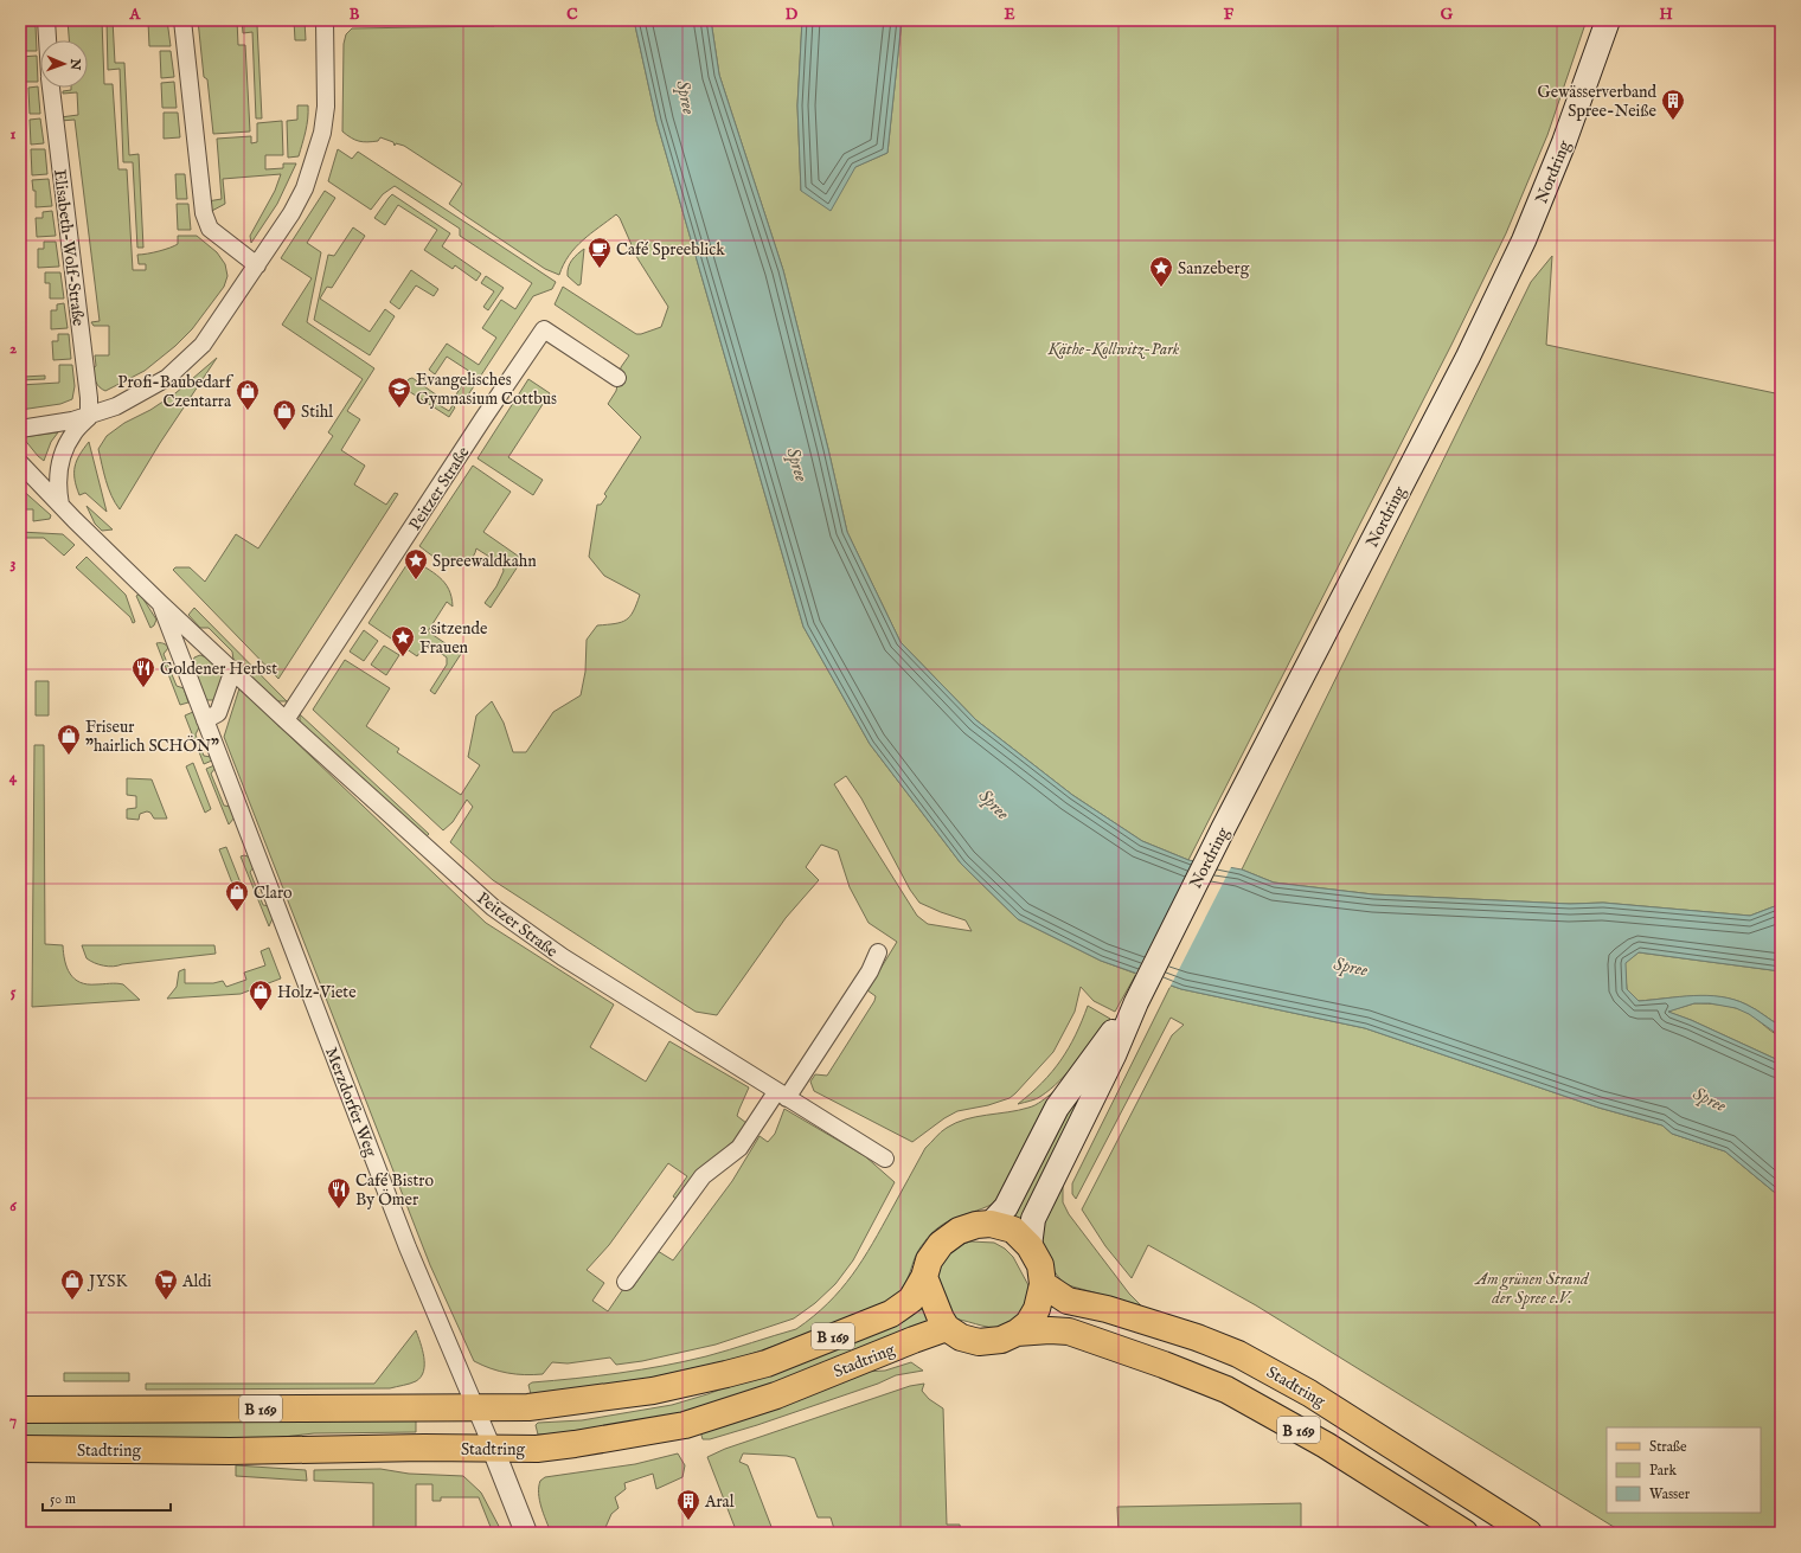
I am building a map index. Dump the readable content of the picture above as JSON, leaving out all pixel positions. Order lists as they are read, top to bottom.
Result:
{
  "streets": {
    "main road": ["Nordring", "B 169", "Stadtring"],
    "street": ["Elisabeth-Wolf-Straße", "Peitzer Straße", "Merzdorfer Weg"]
  },
  "crossings": [
    ["Nordring", "B 169"],
    ["Nordring", "Stadtring"],
    ["Peitzer Straße", "Merzdorfer Weg"],
    ["Merzdorfer Weg", "Stadtring"],
    ["B 169", "Stadtring"]
  ],
  "water": ["Spree"],
  "parks": ["Käthe-Kollwitz-Park", "Am grünen Strand der Spree e.V."],
  "places": {
    "building": ["Gewässerverband Spree-Neiße", "Aral"],
    "cafe": ["Café Spreeblick"],
    "place": ["Sanzeberg", "Spreewaldkahn", "2 sitzende Frauen"],
    "school or university": ["Evangelisches Gymnasium Cottbus"],
    "shop": [
      "Profi-Baubedarf Czentarra",
      "Stihl",
      "Friseur \"hairlich SCHÖN\"",
      "Claro",
      "Holz-Viete",
      "JYSK"
    ],
    "restaurant": ["Goldener Herbst", "Café Bistro By Ömer"],
    "supermarket": ["Aldi"]
  },
  "legend": ["Straße", "Park", "Wasser"],
  "scale_bar": "50 m",
  "north": "right",
  "grid": {
    "columns": [
      "A",
      "B",
      "C",
      "D",
      "E",
      "F",
      "G",
      "H"
    ],
    "rows": [
      "1",
      "2",
      "3",
      "4",
      "5",
      "6",
      "7"
    ]
  }
}
